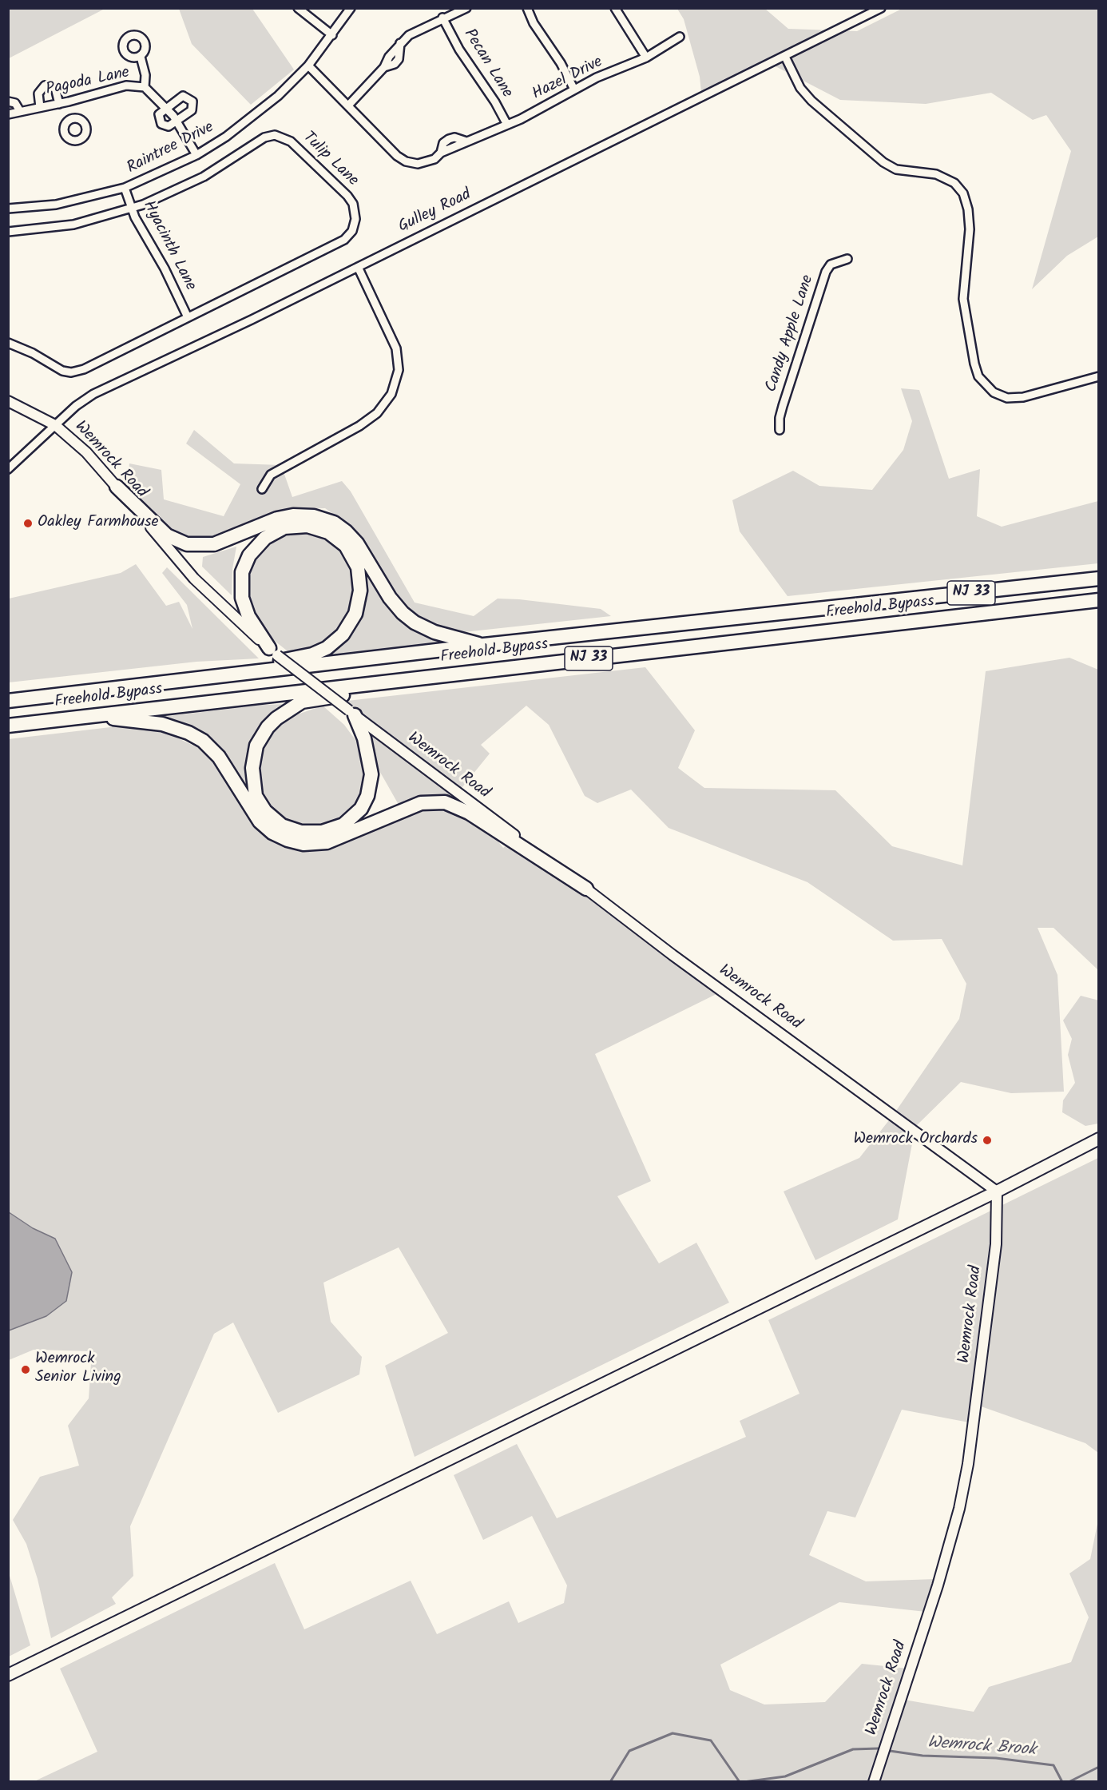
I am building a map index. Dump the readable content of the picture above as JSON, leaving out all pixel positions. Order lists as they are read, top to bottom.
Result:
{
  "streets": {
    "highway": ["NJ 33", "Freehold Bypass"],
    "street": [
      "Pecan Lane",
      "Hazel Drive",
      "Pagoda Lane",
      "Raintree Drive",
      "Tulip Lane",
      "Gulley Road",
      "Hyacinth Lane",
      "Candy Apple Lane",
      "Wemrock Road"
    ]
  },
  "crossings": [
    ["Pecan Lane", "Hazel Drive"],
    ["Hazel Drive", "Raintree Drive"],
    ["Pagoda Lane", "Raintree Drive"],
    ["Raintree Drive", "Hyacinth Lane"],
    ["Tulip Lane", "Hyacinth Lane"],
    ["Gulley Road", "Wemrock Road"]
  ],
  "water": ["Wemrock Brook"],
  "places": ["Oakley Farmhouse", "Wemrock Orchards", "Wemrock Senior Living"]
}
